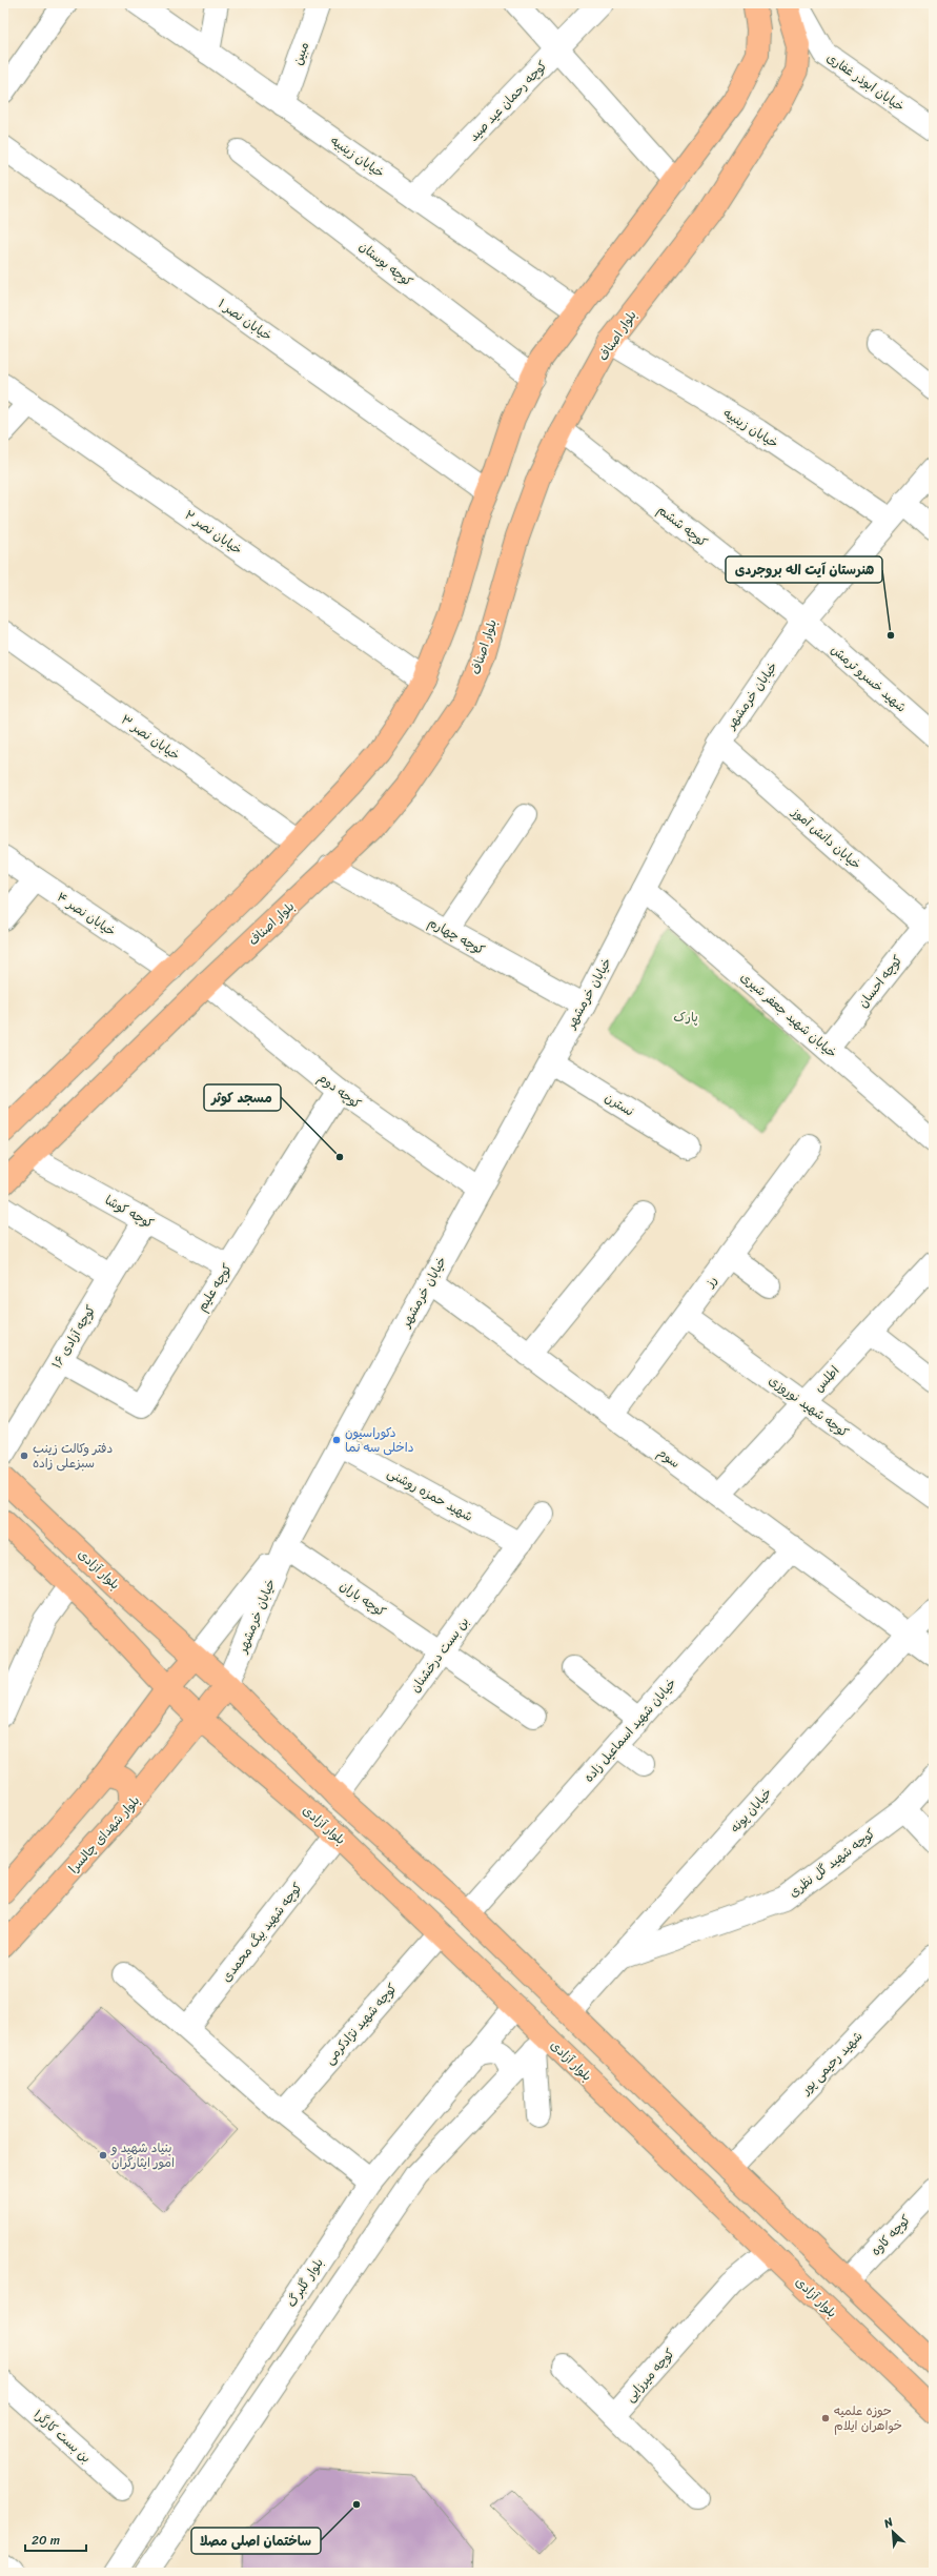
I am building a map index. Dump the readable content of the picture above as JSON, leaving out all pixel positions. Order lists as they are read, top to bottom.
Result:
{
  "streets": {
    "main road": ["بلوار اصناف", "بلوار آزادی", "بلوار شهدای چالسرا"],
    "street": [
      "مبین",
      "خیابان ابوذر غفاری",
      "کوچه رحمان عید صید",
      "خیابان زینبیه",
      "کوچه بوستان",
      "خیابان نصر ۱",
      "کوچه ششم",
      "خیابان نصر ۲",
      "شهید خسرو ترمش",
      "خیابان خرمشهر",
      "خیابان نصر ۳",
      "خیابان دانش آموز",
      "خیابان نصر ۴",
      "کوچه چهارم",
      "کوچه احسان",
      "خیابان شهید جعفر شیری",
      "کوچه دوم",
      "نسترن",
      "کوچه کوشا",
      "رز",
      "کوچه علیم",
      "کوچه آزادی ۱۶",
      "اطلس",
      "کوچه شهید نوروزی",
      "سوم",
      "شهید حمزه روشنی",
      "کوچه باران",
      "بن بست درخشنان",
      "خیابان شهید اسماعیل زاده",
      "خیابان پونه",
      "کوچه شهید گل نظری",
      "کوچه شهید بیگ محمدی",
      "کوچه شهید نژادکرمی",
      "شهید رحیمی پور",
      "کوچه کاوه",
      "بلوار گلبرگ",
      "کوچه میرزایی",
      "بن بست کارگر۱"
    ]
  },
  "crossings": [
    ["مبین", "خیابان زینبیه"],
    ["خیابان ابوذر غفاری", "بلوار اصناف"],
    ["کوچه رحمان عید صید", "خیابان زینبیه"],
    ["خیابان زینبیه", "بلوار اصناف"],
    ["خیابان زینبیه", "خیابان خرمشهر"],
    ["بلوار اصناف", "کوچه ششم"],
    ["بلوار اصناف", "کوچه چهارم"],
    ["بلوار اصناف", "کوچه دوم"],
    ["بلوار اصناف", "کوچه کوشا"],
    ["کوچه ششم", "شهید خسرو ترمش"],
    ["کوچه ششم", "خیابان خرمشهر"],
    ["شهید خسرو ترمش", "خیابان خرمشهر"],
    ["خیابان خرمشهر", "خیابان دانش آموز"],
    ["خیابان خرمشهر", "کوچه چهارم"],
    ["خیابان خرمشهر", "خیابان شهید جعفر شیری"],
    ["خیابان خرمشهر", "کوچه دوم"],
    ["خیابان خرمشهر", "نسترن"],
    ["خیابان خرمشهر", "سوم"],
    ["خیابان خرمشهر", "شهید حمزه روشنی"],
    ["خیابان خرمشهر", "بلوار آزادی"],
    ["خیابان خرمشهر", "کوچه باران"],
    ["خیابان خرمشهر", "بلوار شهدای چالسرا"],
    ["خیابان دانش آموز", "کوچه احسان"],
    ["کوچه احسان", "خیابان شهید جعفر شیری"],
    ["کوچه دوم", "کوچه علیم"],
    ["کوچه کوشا", "کوچه علیم"],
    ["کوچه کوشا", "کوچه آزادی ۱۶"],
    ["رز", "کوچه شهید نوروزی"],
    ["رز", "سوم"],
    ["کوچه علیم", "کوچه آزادی ۱۶"],
    ["اطلس", "کوچه شهید نوروزی"],
    ["اطلس", "سوم"],
    ["سوم", "خیابان شهید اسماعیل زاده"],
    ["سوم", "خیابان پونه"],
    ["شهید حمزه روشنی", "بن بست درخشنان"],
    ["بلوار آزادی", "بلوار شهدای چالسرا"],
    ["بلوار آزادی", "کوچه شهید بیگ محمدی"],
    ["بلوار آزادی", "کوچه شهید نژادکرمی"],
    ["بلوار آزادی", "بلوار گلبرگ"],
    ["بلوار آزادی", "کوچه میرزایی"],
    ["کوچه باران", "بن بست درخشنان"],
    ["خیابان پونه", "کوچه شهید گل نظری"]
  ],
  "parks": ["پارک"],
  "places": [
    "هنرستان آیت اله بروجردی",
    "مسجد کوثر",
    "دکوراسیون داخلی سه نما",
    "دفتر وکالت زینب سبزعلی زاده",
    "بنیاد شهید و امور ایثارگران",
    "حوزه علمیه خواهران ایلام",
    "ساختمان اصلی مصلا"
  ],
  "scale_bar": "20 m",
  "north": "top left"
}
